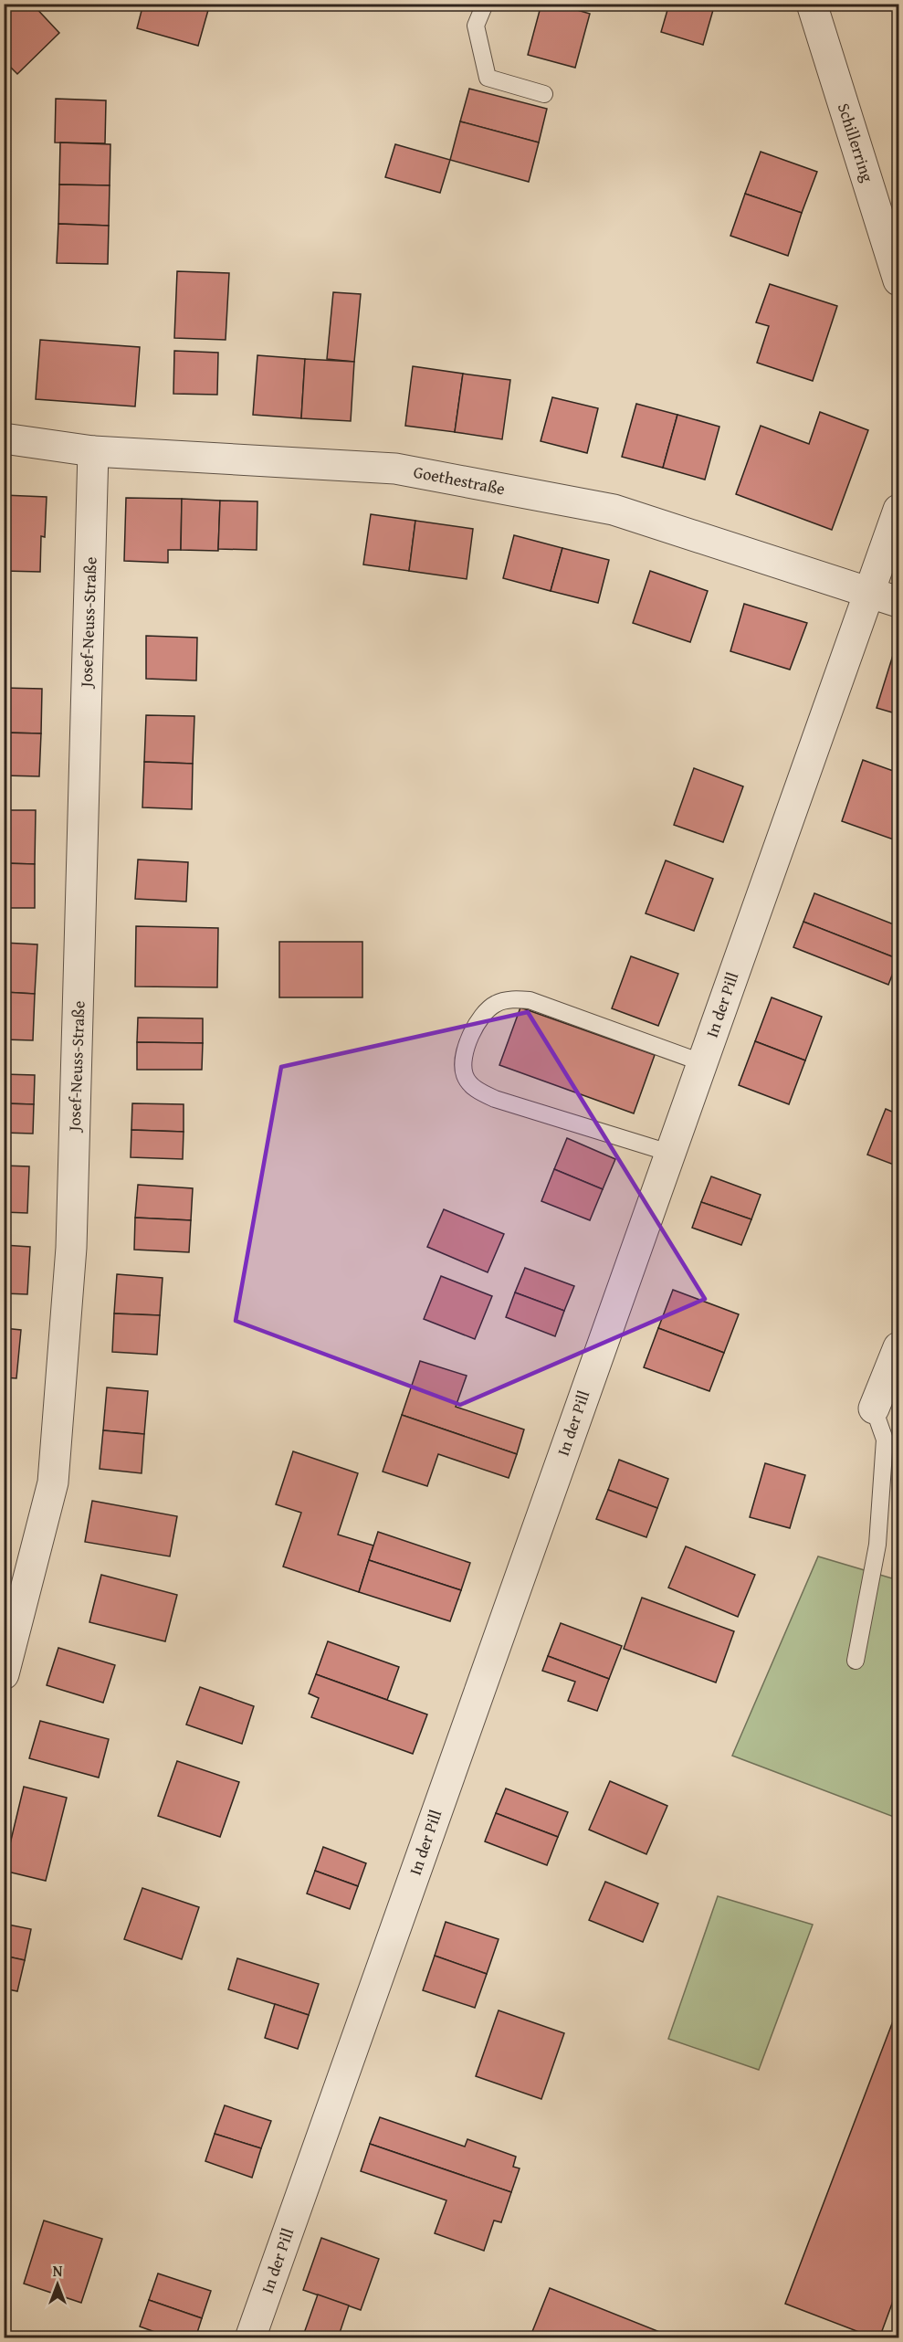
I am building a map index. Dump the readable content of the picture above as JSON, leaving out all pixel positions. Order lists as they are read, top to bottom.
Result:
{
  "streets": {
    "street": [
      "Schillerring",
      "Goethestraße",
      "Josef-Neuss-Straße",
      "In der Pill"
    ]
  },
  "crossings": [
    ["Goethestraße", "Josef-Neuss-Straße"],
    ["Goethestraße", "In der Pill"]
  ],
  "north": "top"
}
